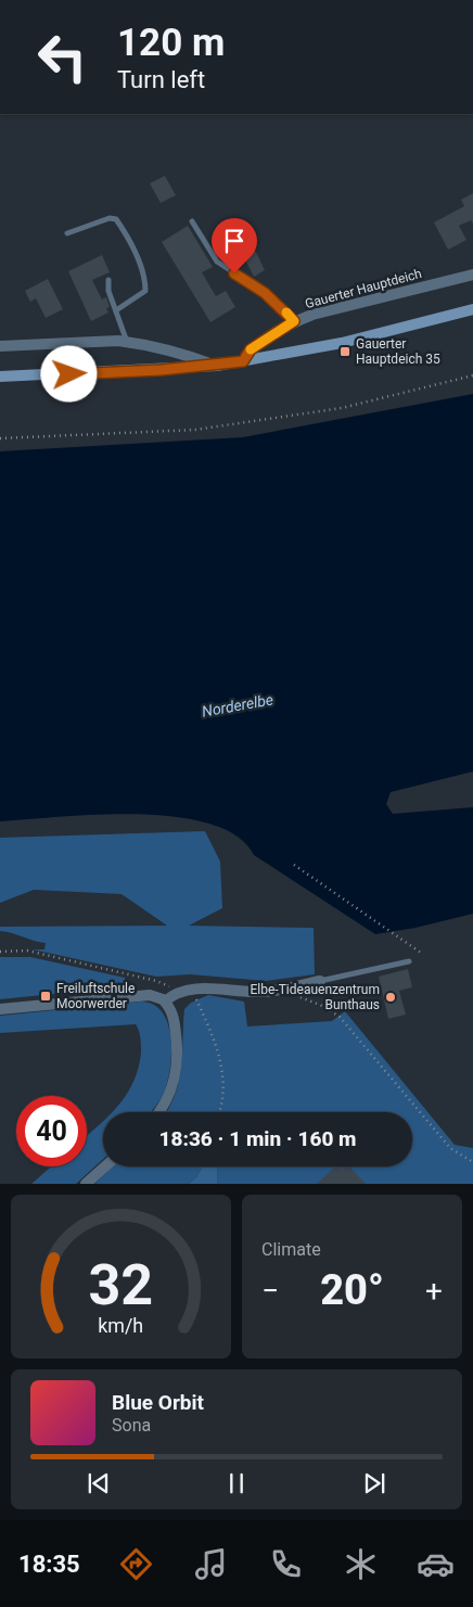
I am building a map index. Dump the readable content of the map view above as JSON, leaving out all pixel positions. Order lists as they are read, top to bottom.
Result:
{
  "streets": {
    "street": ["Gauerter Hauptdeich"]
  },
  "water": ["Norderelbe"],
  "places": {
    "transit": ["Gauerter Hauptdeich 35", "Freiluftschule Moorwerder"],
    "other": ["Elbe-Tideauenzentrum Bunthaus"]
  },
  "page": {
    "turn": ["120 m", "Turn left"],
    "limit": "40",
    "trip": "18:36 · 1 min · 160 m",
    "tile": "Climate",
    "heat": ["−", "20°", "+"],
    "song": ["Blue Orbit", "Sona"],
    "tabs": "18:35",
    "gauge": ["32", "km/h"]
  }
}
